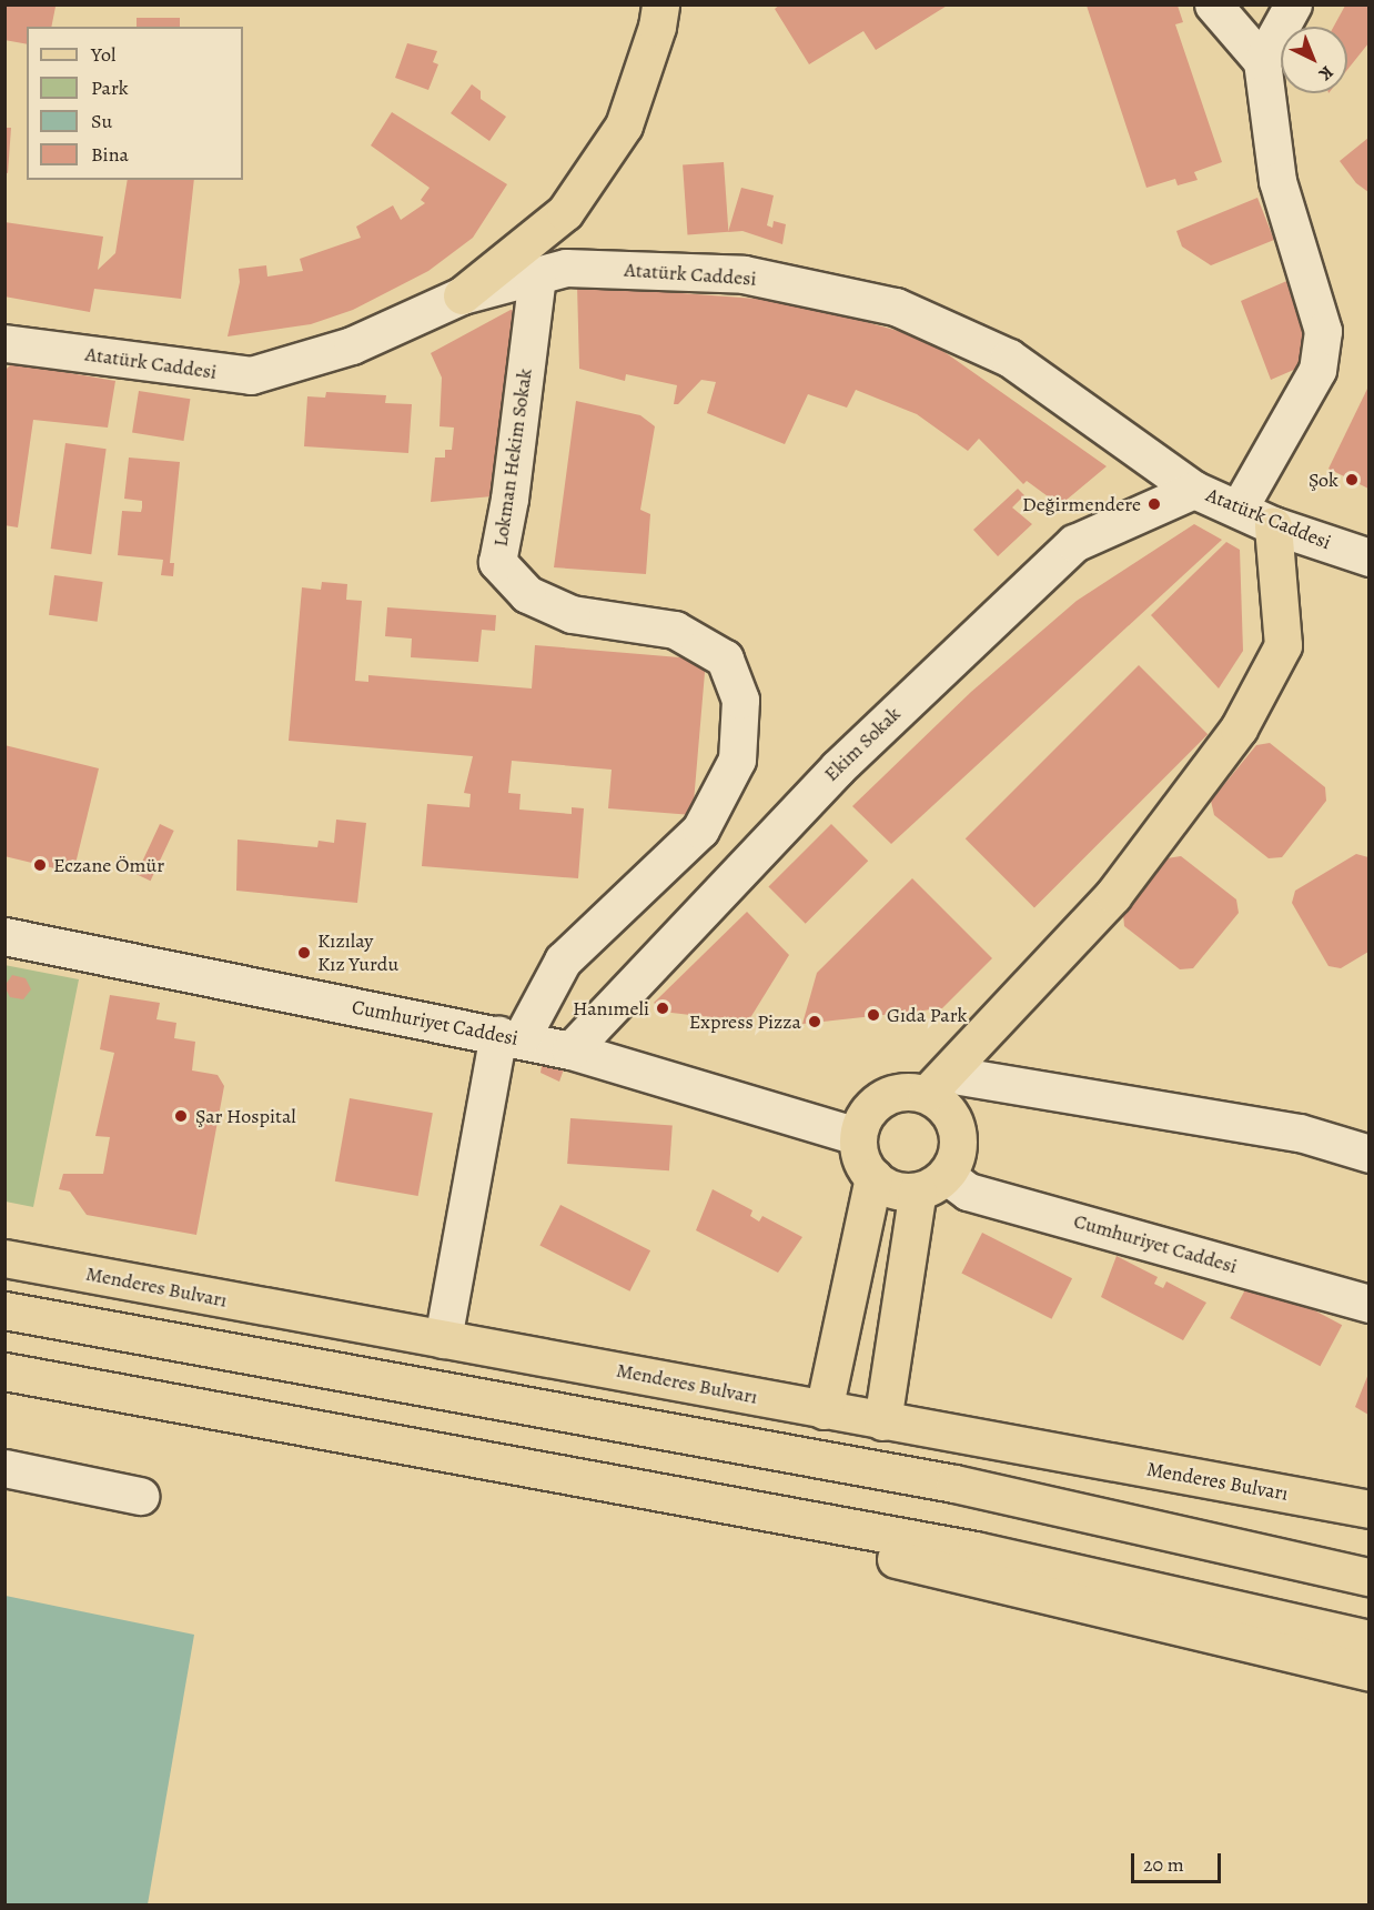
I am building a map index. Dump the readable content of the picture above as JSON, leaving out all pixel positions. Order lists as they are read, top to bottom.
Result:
{
  "streets": {
    "main road": ["Cumhuriyet Caddesi", "Menderes Bulvarı"],
    "street": ["Atatürk Caddesi", "Lokman Hekim Sokak", "Ekim Sokak"]
  },
  "crossings": [
    ["Atatürk Caddesi", "Lokman Hekim Sokak"],
    ["Atatürk Caddesi", "Ekim Sokak"],
    ["Lokman Hekim Sokak", "Cumhuriyet Caddesi"],
    ["Ekim Sokak", "Cumhuriyet Caddesi"]
  ],
  "places": [
    "Şok",
    "Değirmendere",
    "Eczane Ömür",
    "Kızılay Kız Yurdu",
    "Hanımeli",
    "Gıda Park",
    "Express Pizza",
    "Şar Hospital"
  ],
  "legend": [
    "Yol",
    "Park",
    "Su",
    "Bina"
  ],
  "scale_bar": "20 m",
  "north": "bottom right"
}
